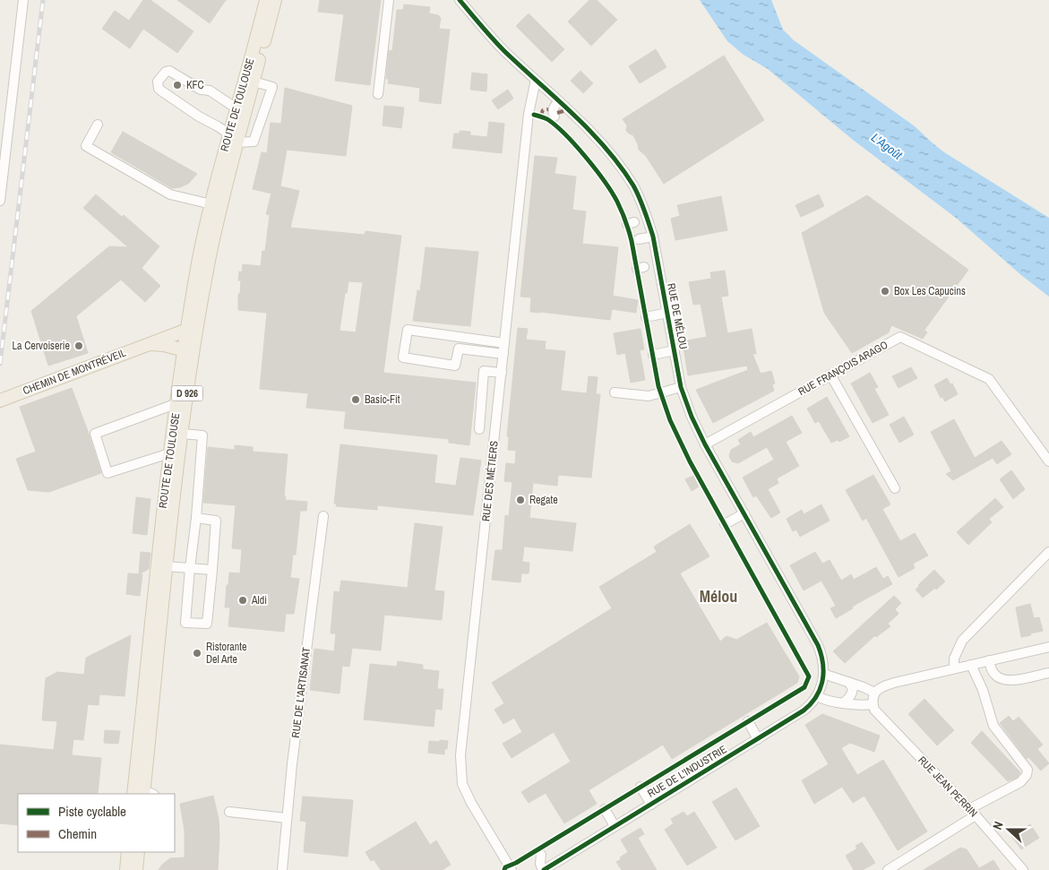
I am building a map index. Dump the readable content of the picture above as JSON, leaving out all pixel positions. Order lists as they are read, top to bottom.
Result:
{
  "streets": {
    "main road": ["ROUTE DE TOULOUSE", "CHEMIN DE MONTRÉVEIL", "D 926"],
    "street": [
      "RUE DE MÉLOU",
      "RUE FRANÇOIS ARAGO",
      "RUE DES MÉTIERS",
      "RUE DE L'ARTISANAT",
      "RUE DE L'INDUSTRIE",
      "RUE JEAN PERRIN"
    ]
  },
  "crossings": [
    ["ROUTE DE TOULOUSE", "CHEMIN DE MONTRÉVEIL"],
    ["ROUTE DE TOULOUSE", "D 926"],
    ["RUE DE MÉLOU", "RUE FRANÇOIS ARAGO"],
    ["RUE DE MÉLOU", "RUE DES MÉTIERS"],
    ["RUE DE MÉLOU", "RUE DE L'INDUSTRIE"]
  ],
  "districts": ["Mélou"],
  "water": ["L'Agoût"],
  "places": [
    "KFC",
    "Box Les Capucins",
    "La Cervoiserie",
    "Basic-Fit",
    "Regate",
    "Aldi",
    "Ristorante Del Arte"
  ],
  "legend": ["Piste cyclable", "Chemin"],
  "north": "left"
}
